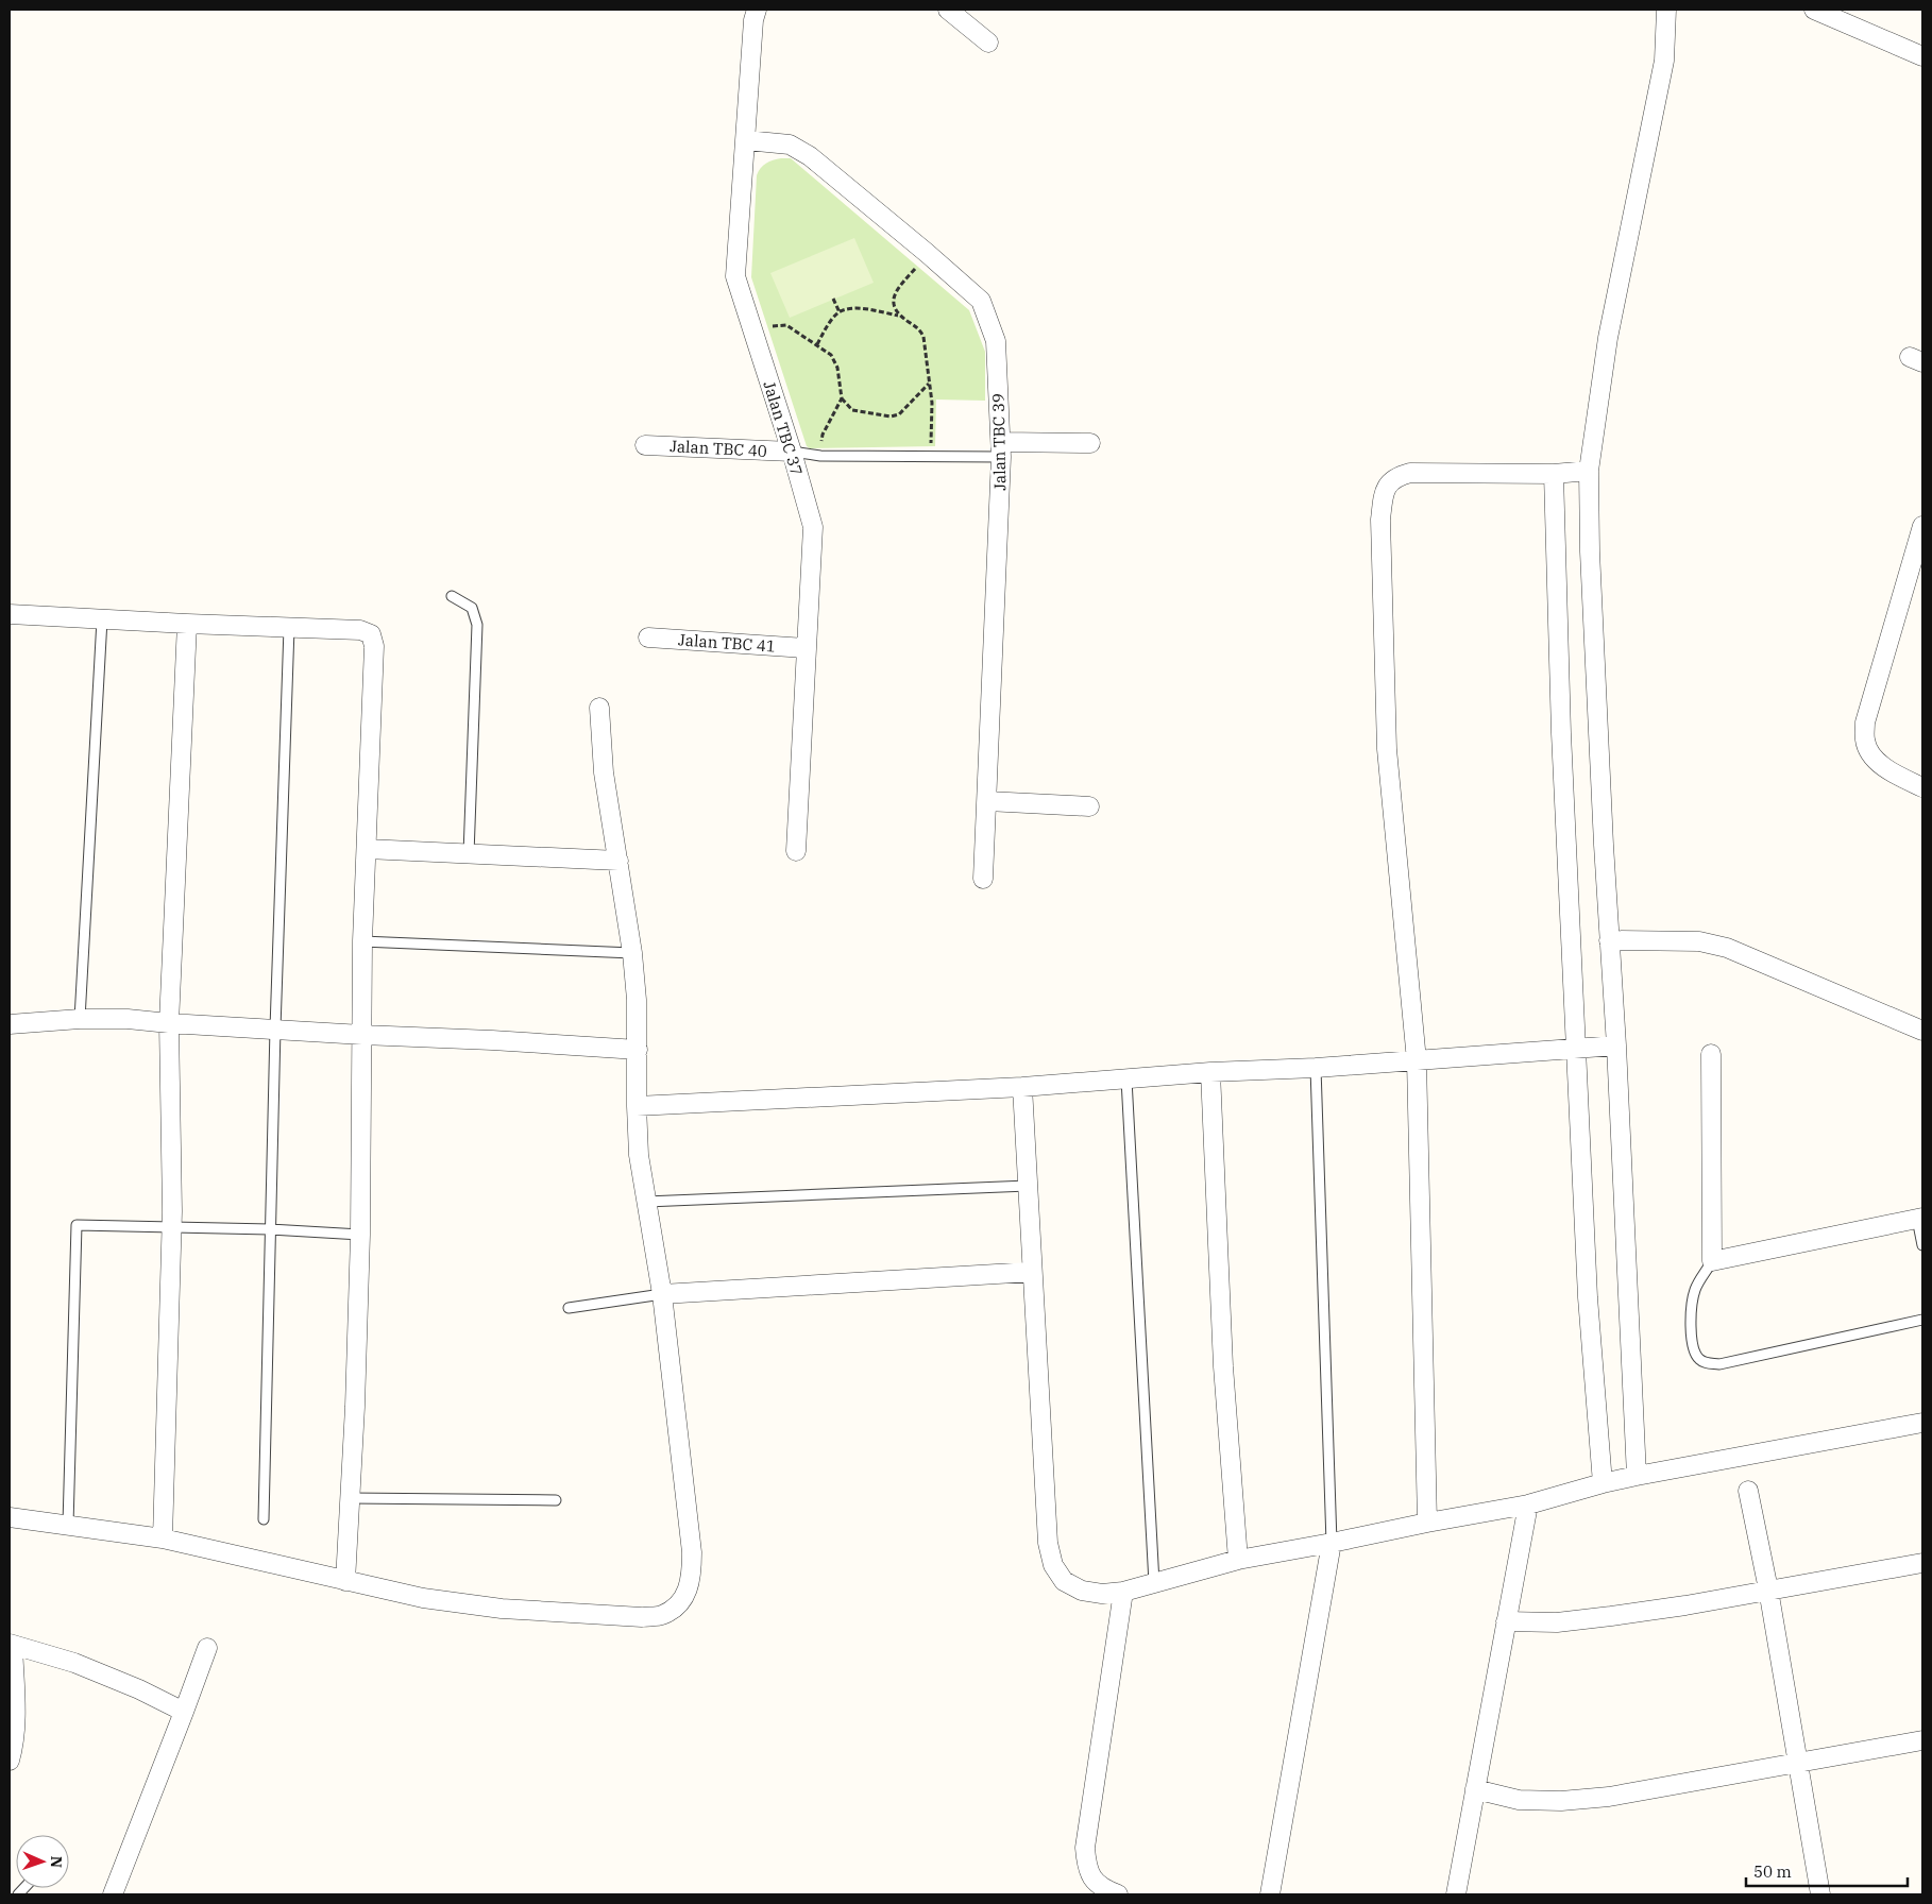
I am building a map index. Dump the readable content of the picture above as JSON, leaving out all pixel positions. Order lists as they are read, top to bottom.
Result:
{
  "streets": {
    "street": [
      "Jalan TBC 37",
      "Jalan TBC 39",
      "Jalan TBC 40",
      "Jalan TBC 41"
    ]
  },
  "crossings": [
    ["Jalan TBC 37", "Jalan TBC 39"],
    ["Jalan TBC 37", "Jalan TBC 40"],
    ["Jalan TBC 37", "Jalan TBC 41"]
  ],
  "scale_bar": "50 m",
  "north": "right"
}
